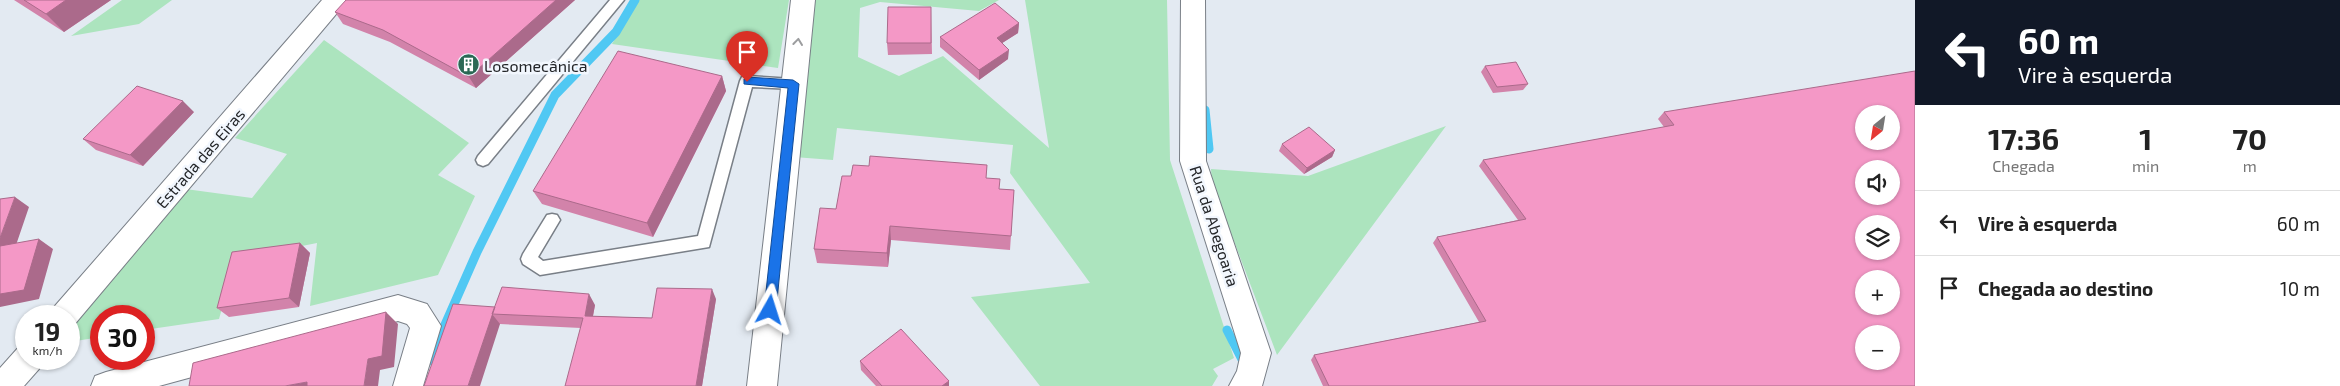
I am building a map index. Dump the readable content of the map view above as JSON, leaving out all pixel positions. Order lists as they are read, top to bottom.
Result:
{
  "streets": {
    "street": ["Estrada das Eiras", "Rua da Abegoaria"]
  },
  "places": {
    "building": ["Losomecânica"]
  },
  "north": "bottom left",
  "page": {
    "turn": ["60 m", "Vire à esquerda"],
    "map_buttons": ["+", "−"],
    "eta": [
      "17:36",
      "Chegada",
      "1",
      "min",
      "70",
      "m"
    ],
    "list": [
      {
        "name": "Vire à esquerda",
        "value": "60 m"
      },
      {
        "name": "Chegada ao destino",
        "value": "10 m"
      }
    ],
    "speed": "19 km/h",
    "limit": "30"
  }
}
